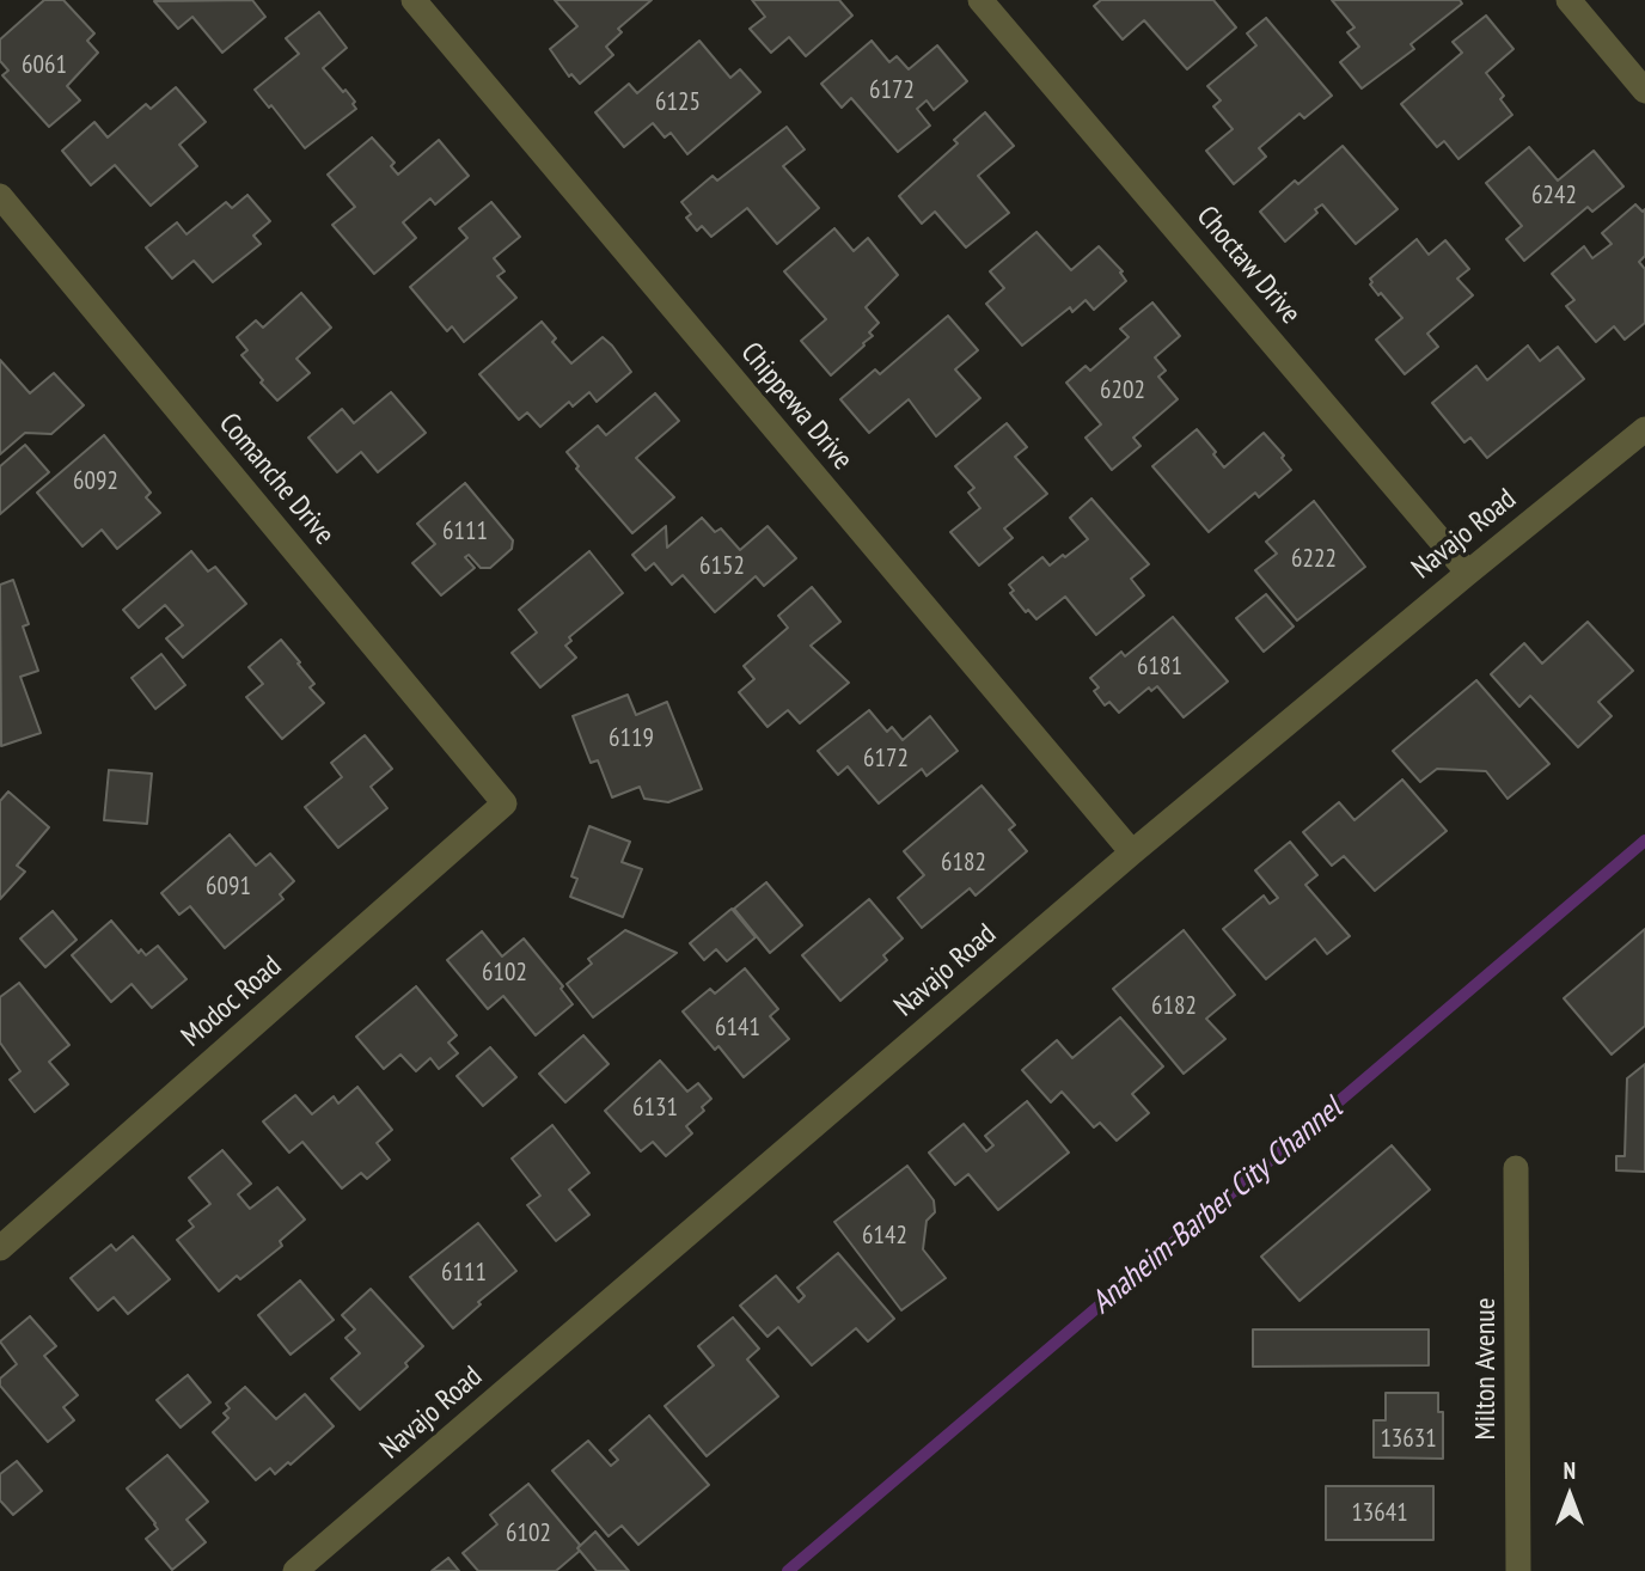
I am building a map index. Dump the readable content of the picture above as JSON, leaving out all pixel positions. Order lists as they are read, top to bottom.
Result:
{
  "streets": {
    "street": [
      "Choctaw Drive",
      "Chippewa Drive",
      "Comanche Drive",
      "Navajo Road",
      "Modoc Road",
      "Milton Avenue"
    ]
  },
  "crossings": [
    ["Choctaw Drive", "Navajo Road"],
    ["Chippewa Drive", "Navajo Road"],
    ["Comanche Drive", "Modoc Road"]
  ],
  "water": ["Anaheim-Barber City Channel"],
  "house_numbers": [
    "6061",
    "6172",
    "6125",
    "6242",
    "6202",
    "6092",
    "6111",
    "6222",
    "6152",
    "6181",
    "6119",
    "6172",
    "6182",
    "6091",
    "6102",
    "6182",
    "6141",
    "6131",
    "6142",
    "6111",
    "13631",
    "13641",
    "6102"
  ],
  "north": "top"
}
